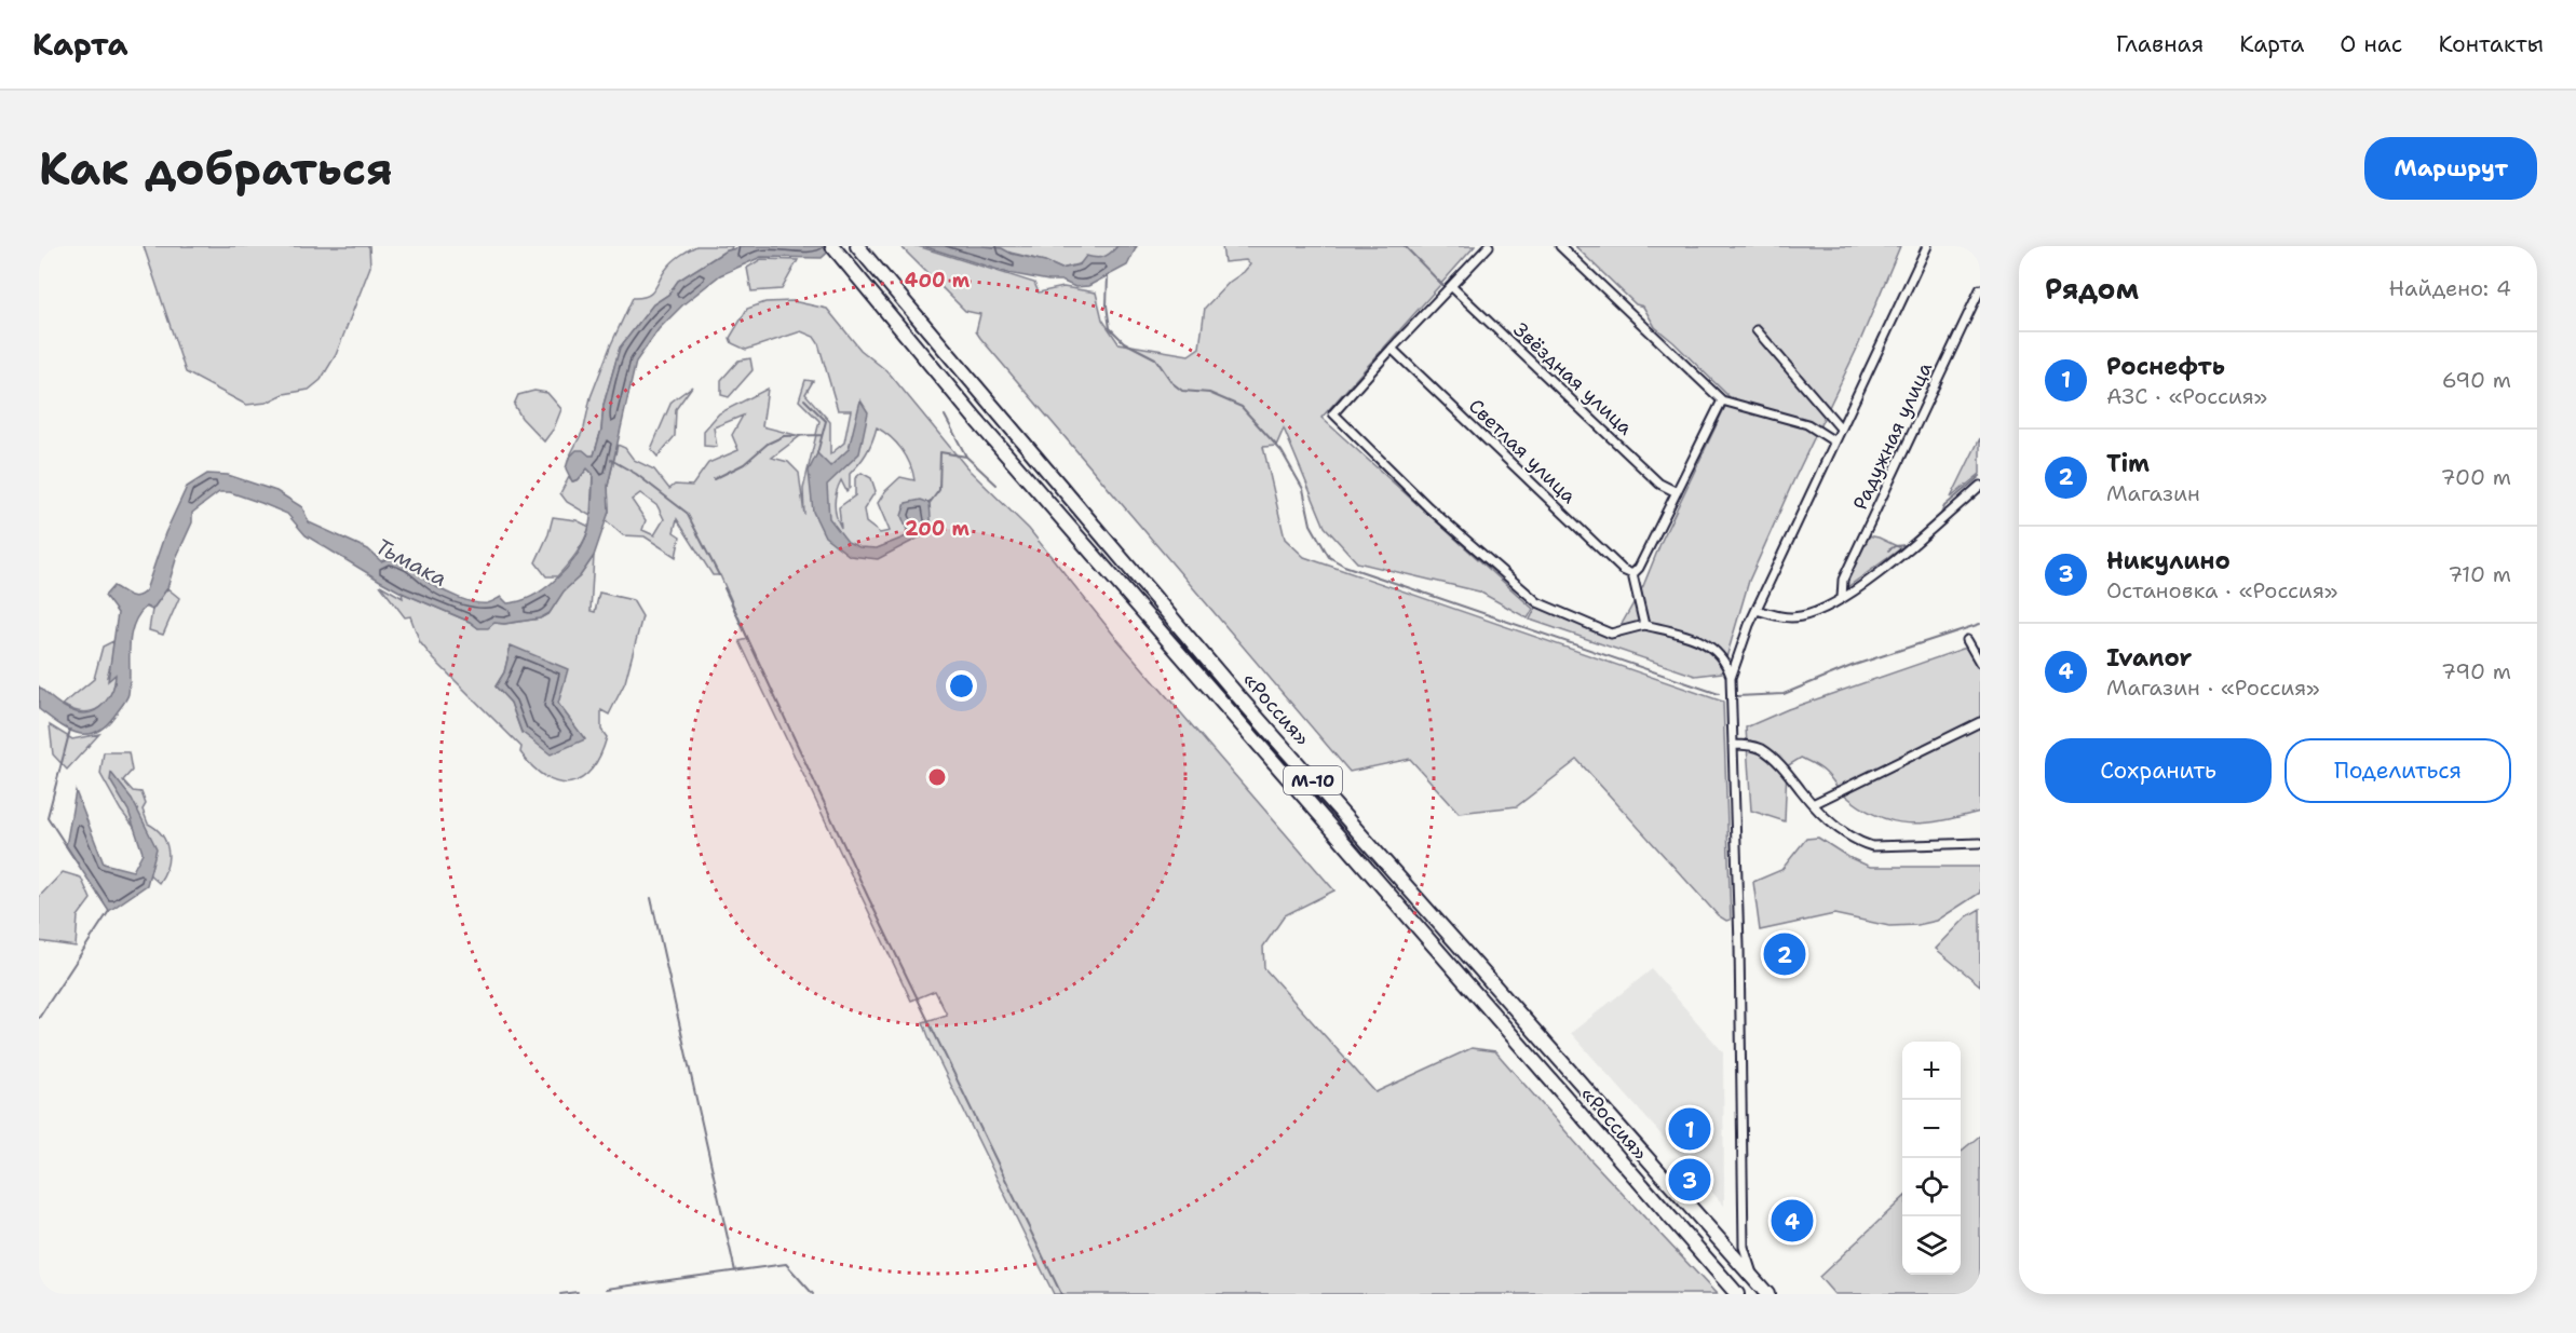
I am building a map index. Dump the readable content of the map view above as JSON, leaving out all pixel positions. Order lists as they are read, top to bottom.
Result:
{
  "streets": {
    "highway": ["«Россия»", "М-10"],
    "street": ["Звёздная улица", "Радужная улица", "Светлая улица"]
  },
  "water": ["Тьмака"],
  "page": {
    "header": "Карта",
    "nav": [
      "Главная",
      "Карта",
      "О нас",
      "Контакты"
    ],
    "buttons": [
      "Маршрут",
      ["Сохранить", "Поделиться"]
    ],
    "title": "Как добраться",
    "heading": ["Рядом", "Найдено: 4"],
    "list": [
      {
        "mark": "1",
        "name": "Роснефть",
        "note": "АЗС · «Россия»",
        "value": "690 m"
      },
      {
        "mark": "2",
        "name": "Tim",
        "note": "Магазин",
        "value": "700 m"
      },
      {
        "mark": "3",
        "name": "Никулино",
        "note": "Остановка · «Россия»",
        "value": "710 m"
      },
      {
        "mark": "4",
        "name": "Ivanor",
        "note": "Магазин · «Россия»",
        "value": "790 m"
      }
    ],
    "pins": [
      "2",
      "1",
      "3",
      "4"
    ],
    "map_buttons": ["+", "−"]
  },
  "rings": ["400 m", "200 m"]
}
